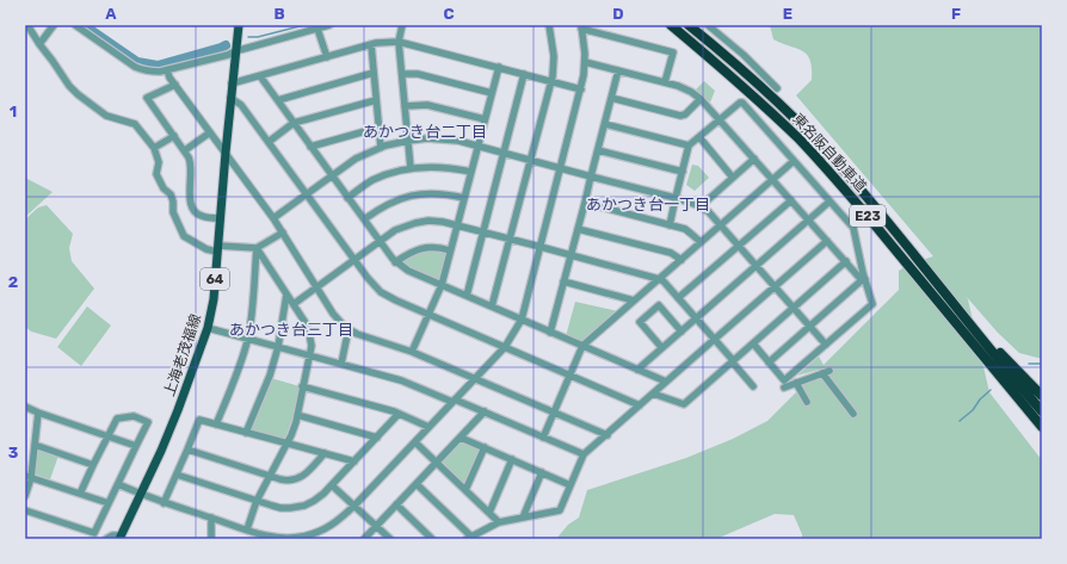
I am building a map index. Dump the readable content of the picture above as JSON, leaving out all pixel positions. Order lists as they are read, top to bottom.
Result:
{
  "streets": {
    "highway": ["東名阪自動車道", "E23"],
    "main road": ["64", "上海老茂福線"]
  },
  "districts": ["あかつき台二丁目", "あかつき台一丁目", "あかつき台三丁目"],
  "grid": {
    "columns": [
      "A",
      "B",
      "C",
      "D",
      "E",
      "F"
    ],
    "rows": ["1", "2", "3"]
  }
}
